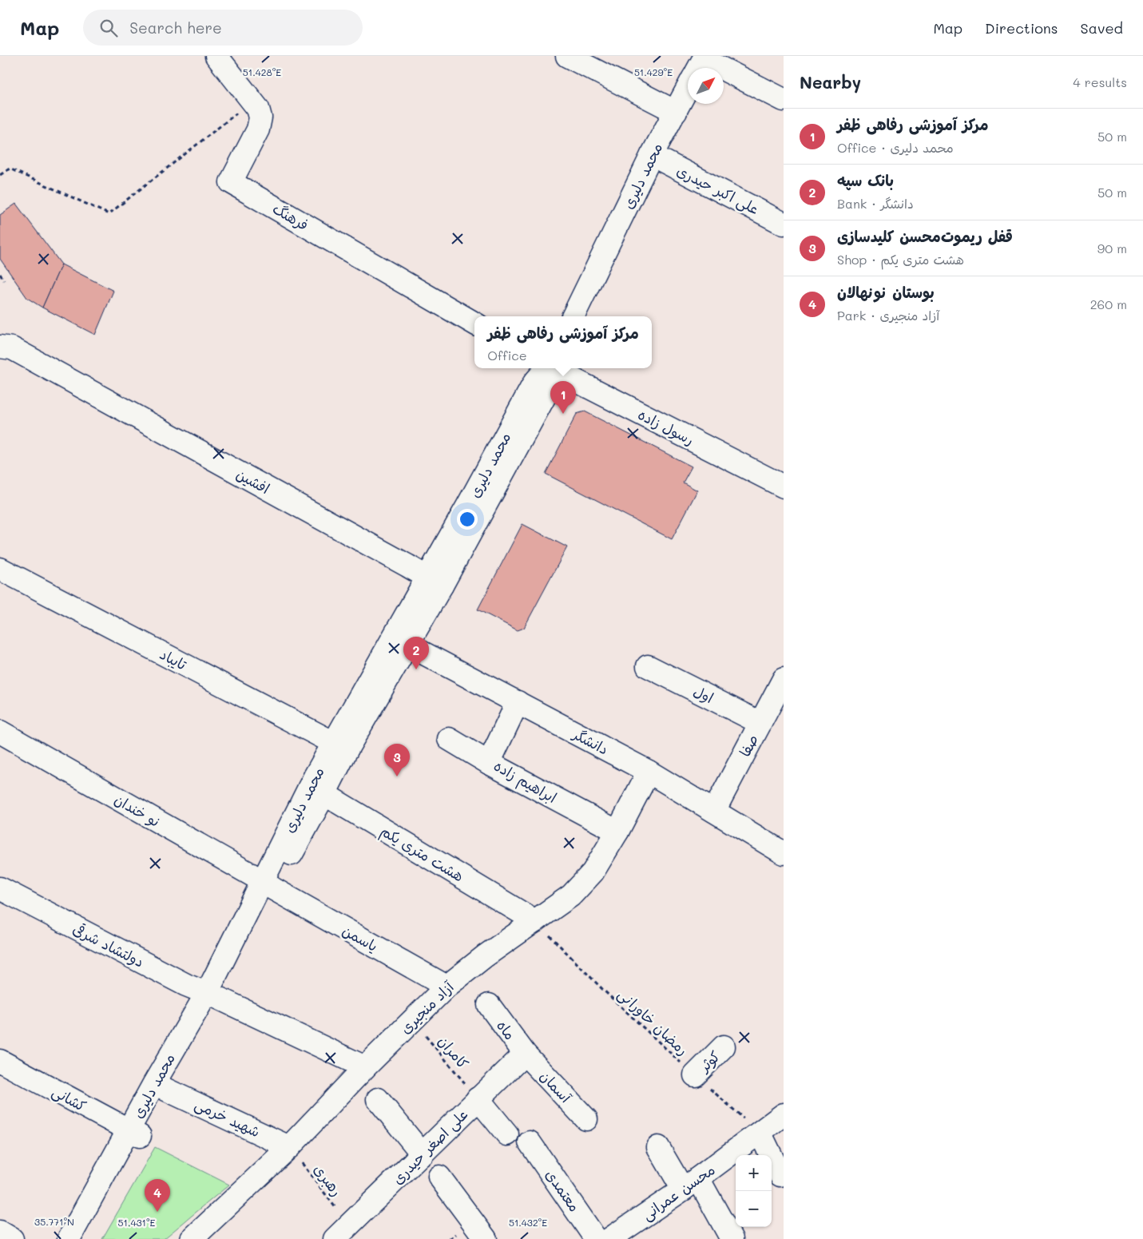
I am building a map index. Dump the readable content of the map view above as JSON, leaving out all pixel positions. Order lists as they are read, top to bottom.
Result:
{
  "streets": {
    "street": [
      "محمد دلیری",
      "علی اکبر حیدری",
      "فرهنگ",
      "رسول زاده",
      "افشین",
      "تایباد",
      "اول",
      "دانشگر",
      "صفا",
      "ابراهیم زاده",
      "نو خندان",
      "هشت متری یکم",
      "یاسمن",
      "دولتشاد شرقی",
      "آزاد منجیری",
      "ماه",
      "کوثر",
      "آسمان",
      "کشانی",
      "شهید خرمی",
      "علی اصغر حیدری",
      "معتمدی",
      "محسن عمرانی"
    ],
    "path": ["رمضان خاورانی", "کامران", "رهبری"]
  },
  "crossings": [
    ["محمد دلیری", "علی اکبر حیدری"],
    ["محمد دلیری", "افشین"],
    ["محمد دلیری", "تایباد"],
    ["محمد دلیری", "دانشگر"],
    ["محمد دلیری", "نو خندان"],
    ["محمد دلیری", "هشت متری یکم"],
    ["محمد دلیری", "یاسمن"],
    ["محمد دلیری", "دولتشاد شرقی"],
    ["محمد دلیری", "کشانی"],
    ["محمد دلیری", "شهید خرمی"],
    ["اول", "صفا"],
    ["دانشگر", "صفا"],
    ["دانشگر", "ابراهیم زاده"],
    ["دانشگر", "آزاد منجیری"],
    ["ابراهیم زاده", "آزاد منجیری"],
    ["نو خندان", "یاسمن"],
    ["هشت متری یکم", "آزاد منجیری"],
    ["هشت متری یکم", "رمضان خاورانی"],
    ["یاسمن", "آزاد منجیری"],
    ["دولتشاد شرقی", "آزاد منجیری"],
    ["آزاد منجیری", "رمضان خاورانی"],
    ["آزاد منجیری", "کامران"],
    ["آزاد منجیری", "شهید خرمی"],
    ["آزاد منجیری", "رهبری"],
    ["رمضان خاورانی", "کوثر"],
    ["رمضان خاورانی", "محسن عمرانی"],
    ["ماه", "آسمان"],
    ["ماه", "علی اصغر حیدری"],
    ["کامران", "علی اصغر حیدری"],
    ["آسمان", "علی اصغر حیدری"],
    ["شهید خرمی", "رهبری"],
    ["علی اصغر حیدری", "رهبری"]
  ],
  "north": "top right",
  "page": {
    "header": "Map",
    "search": "Search here",
    "nav": ["Map", "Directions", "Saved"],
    "heading": ["Nearby", "4 results"],
    "list": [
      {
        "mark": "1",
        "name": "مرکز آموزشی رفاهی ظفر",
        "note": "Office · محمد دلیری",
        "value": "50 m"
      },
      {
        "mark": "2",
        "name": "بانک سپه",
        "note": "Bank · دانشگر",
        "value": "50 m"
      },
      {
        "mark": "3",
        "name": "قفل ریموت‌محسن کلیدسازی",
        "note": "Shop · هشت متری یکم",
        "value": "90 m"
      },
      {
        "mark": "4",
        "name": "بوستان نونهالان",
        "note": "Park · آزاد منجیری",
        "value": "260 m"
      }
    ],
    "popup": ["مرکز آموزشی رفاهی ظفر", "Office"],
    "pins": [
      "1",
      "2",
      "3",
      "4"
    ],
    "map_buttons": ["+", "−"]
  },
  "coordinates": [
    "51.428°E",
    "51.429°E",
    "35.771°N",
    "51.431°E",
    "51.432°E"
  ]
}
